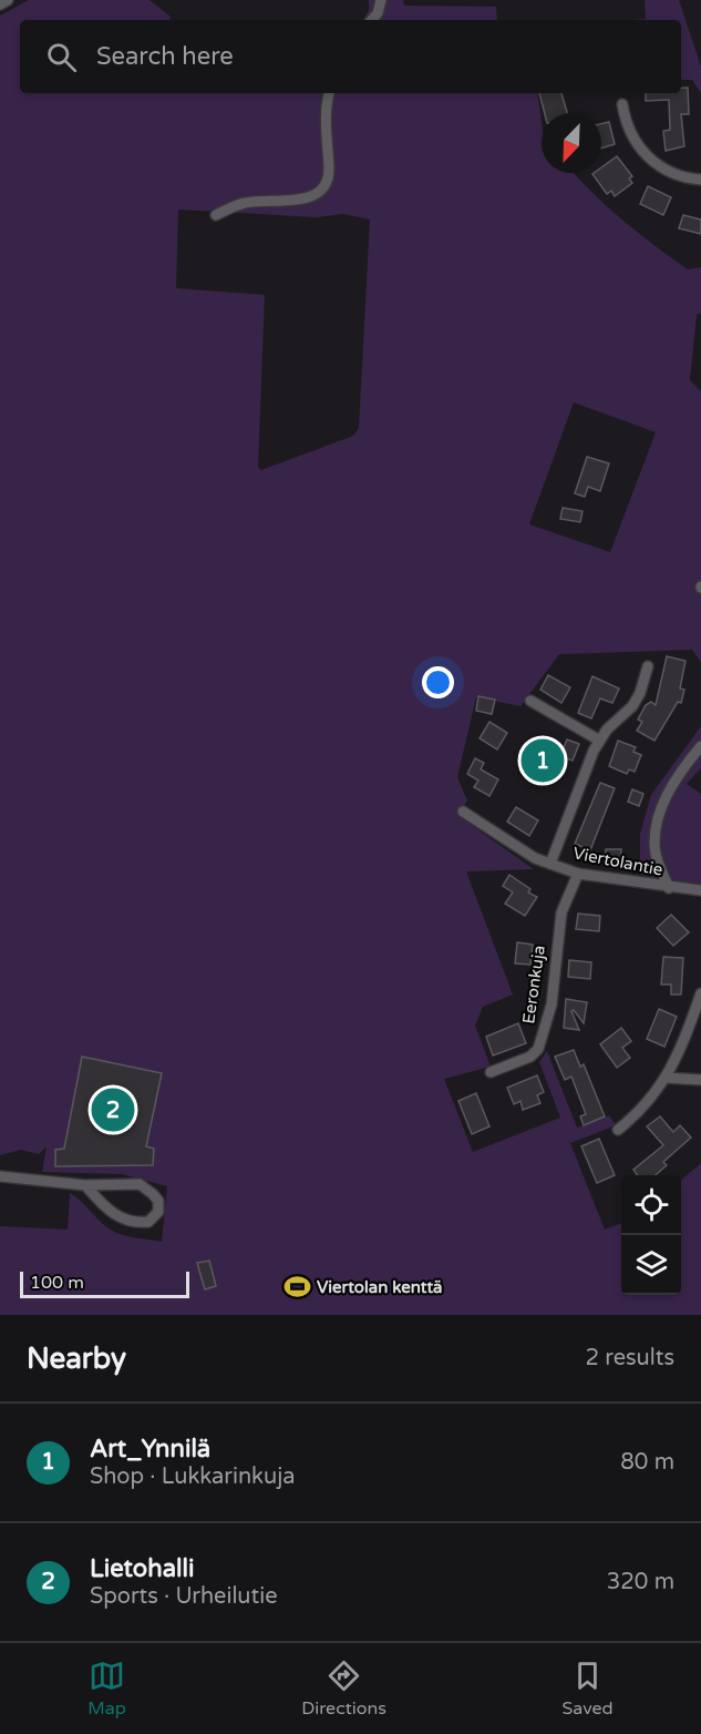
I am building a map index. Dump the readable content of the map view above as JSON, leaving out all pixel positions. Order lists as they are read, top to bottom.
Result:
{
  "streets": {
    "street": ["Viertolantie", "Eeronkuja"]
  },
  "crossings": [
    ["Viertolantie", "Eeronkuja"]
  ],
  "places": {
    "sports": ["Viertolan kenttä"]
  },
  "scale_bar": "100 m",
  "north": "bottom left",
  "page": {
    "search": "Search here",
    "pins": ["1", "2"],
    "scale": "100 m",
    "heading": ["Nearby", "2 results"],
    "list": [
      {
        "mark": "1",
        "name": "Art_Ynnilä",
        "note": "Shop · Lukkarinkuja",
        "value": "80 m"
      },
      {
        "mark": "2",
        "name": "Lietohalli",
        "note": "Sports · Urheilutie",
        "value": "320 m"
      }
    ],
    "nav": ["Map", "Directions", "Saved"]
  }
}
